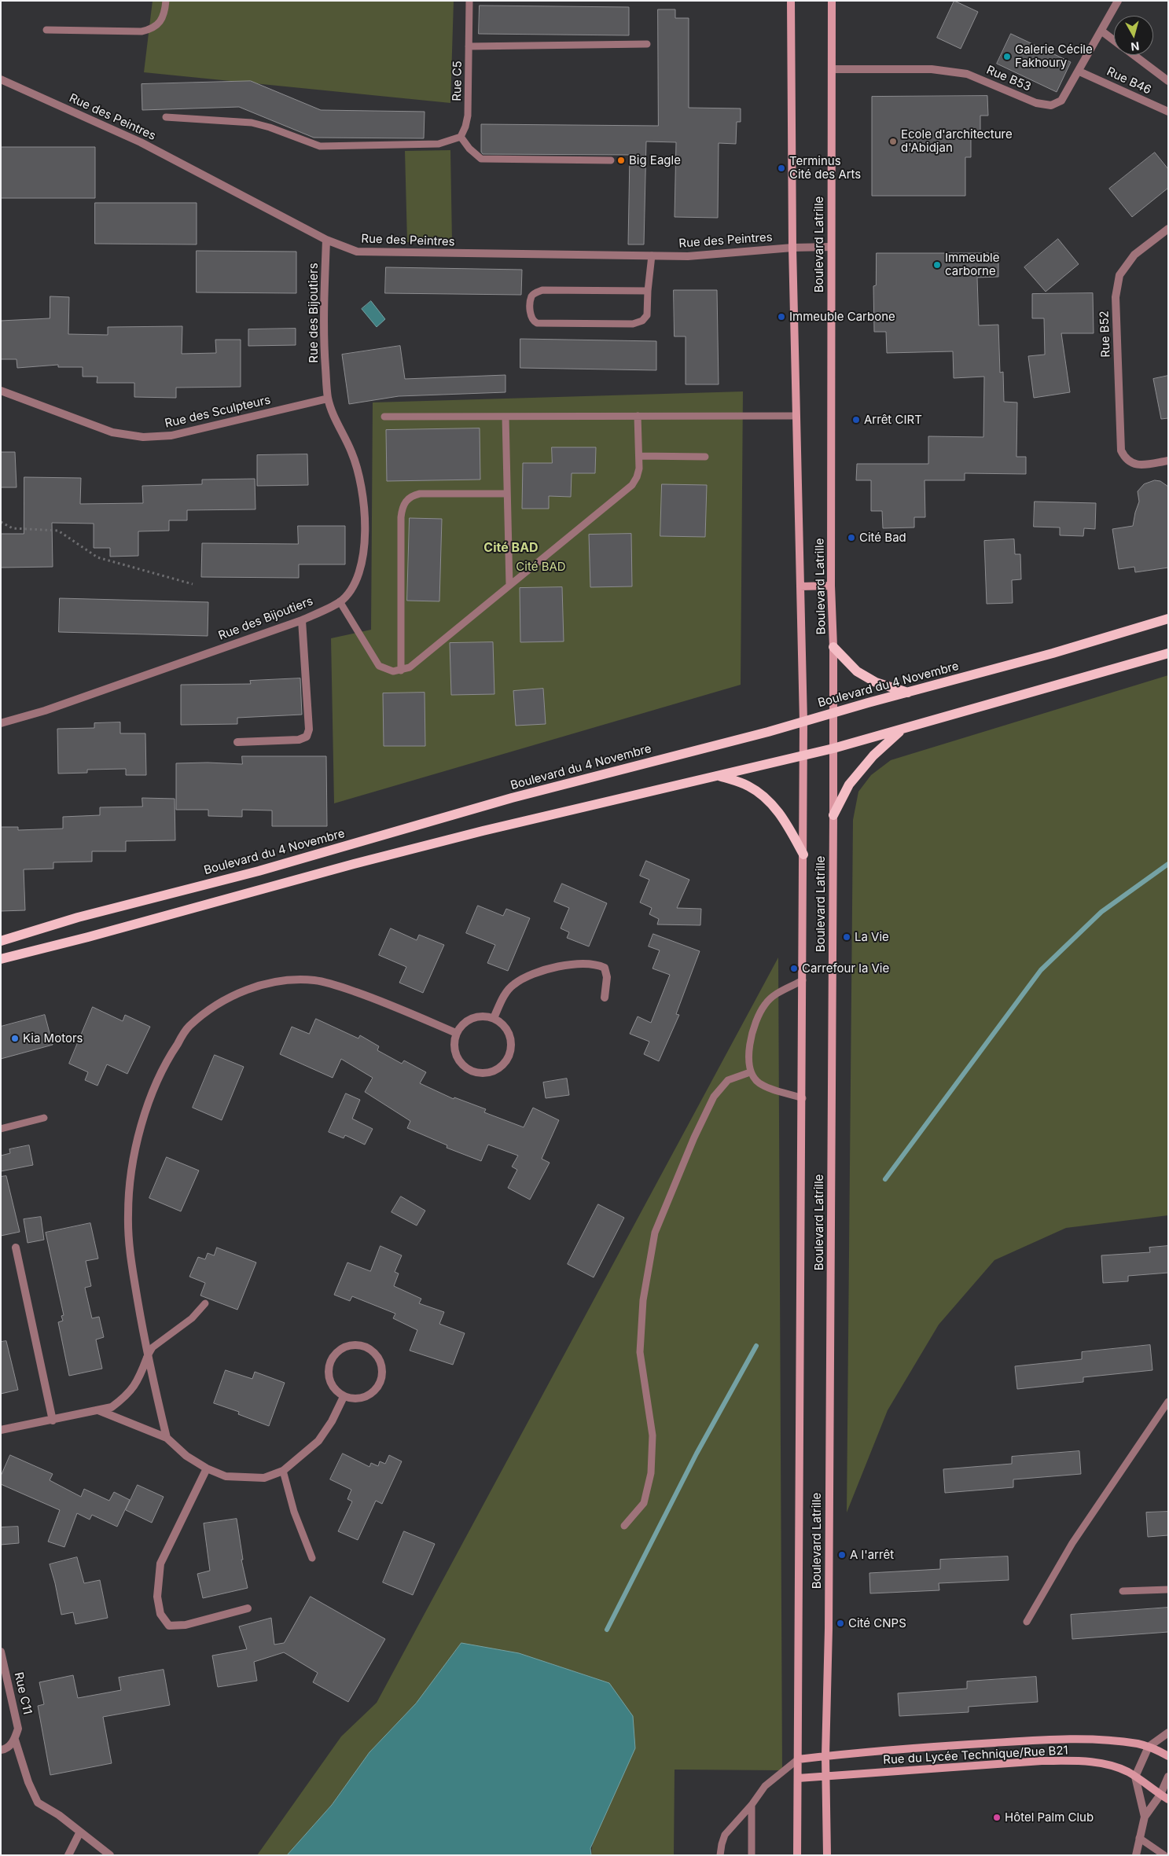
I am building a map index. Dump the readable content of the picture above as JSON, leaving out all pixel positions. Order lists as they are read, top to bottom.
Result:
{
  "streets": {
    "main road": ["Boulevard Latrille", "Boulevard du 4 Novembre", "Rue du Lycée Technique/Rue B21"],
    "street": [
      "Rue B53",
      "Rue B46",
      "Rue des Peintres",
      "Rue des Bijoutiers",
      "Rue B52",
      "Rue des Sculpteurs",
      "Rue C11"
    ],
    "lane": ["Rue C5"]
  },
  "crossings": [
    ["Rue B53", "Rue B46"],
    ["Rue B53", "Boulevard Latrille"],
    ["Rue des Peintres", "Boulevard Latrille"],
    ["Rue des Peintres", "Rue des Bijoutiers"],
    ["Boulevard Latrille", "Boulevard du 4 Novembre"],
    ["Boulevard Latrille", "Rue du Lycée Technique/Rue B21"],
    ["Rue des Bijoutiers", "Rue des Sculpteurs"]
  ],
  "districts": ["Cité BAD"],
  "parks": ["Cité BAD"],
  "places": [
    "Galerie Cécile Fakhoury",
    "Ecole d'architecture d'Abidjan",
    "Big Eagle",
    "Terminus Cité des Arts",
    "Immeuble carborne",
    "Immeuble Carbone",
    "Arrêt CIRT",
    "Cité Bad",
    "La Vie",
    "Carrefour la Vie",
    "Kia Motors",
    "A l'arrêt",
    "Cité CNPS",
    "Hôtel Palm Club"
  ],
  "north": "bottom"
}
